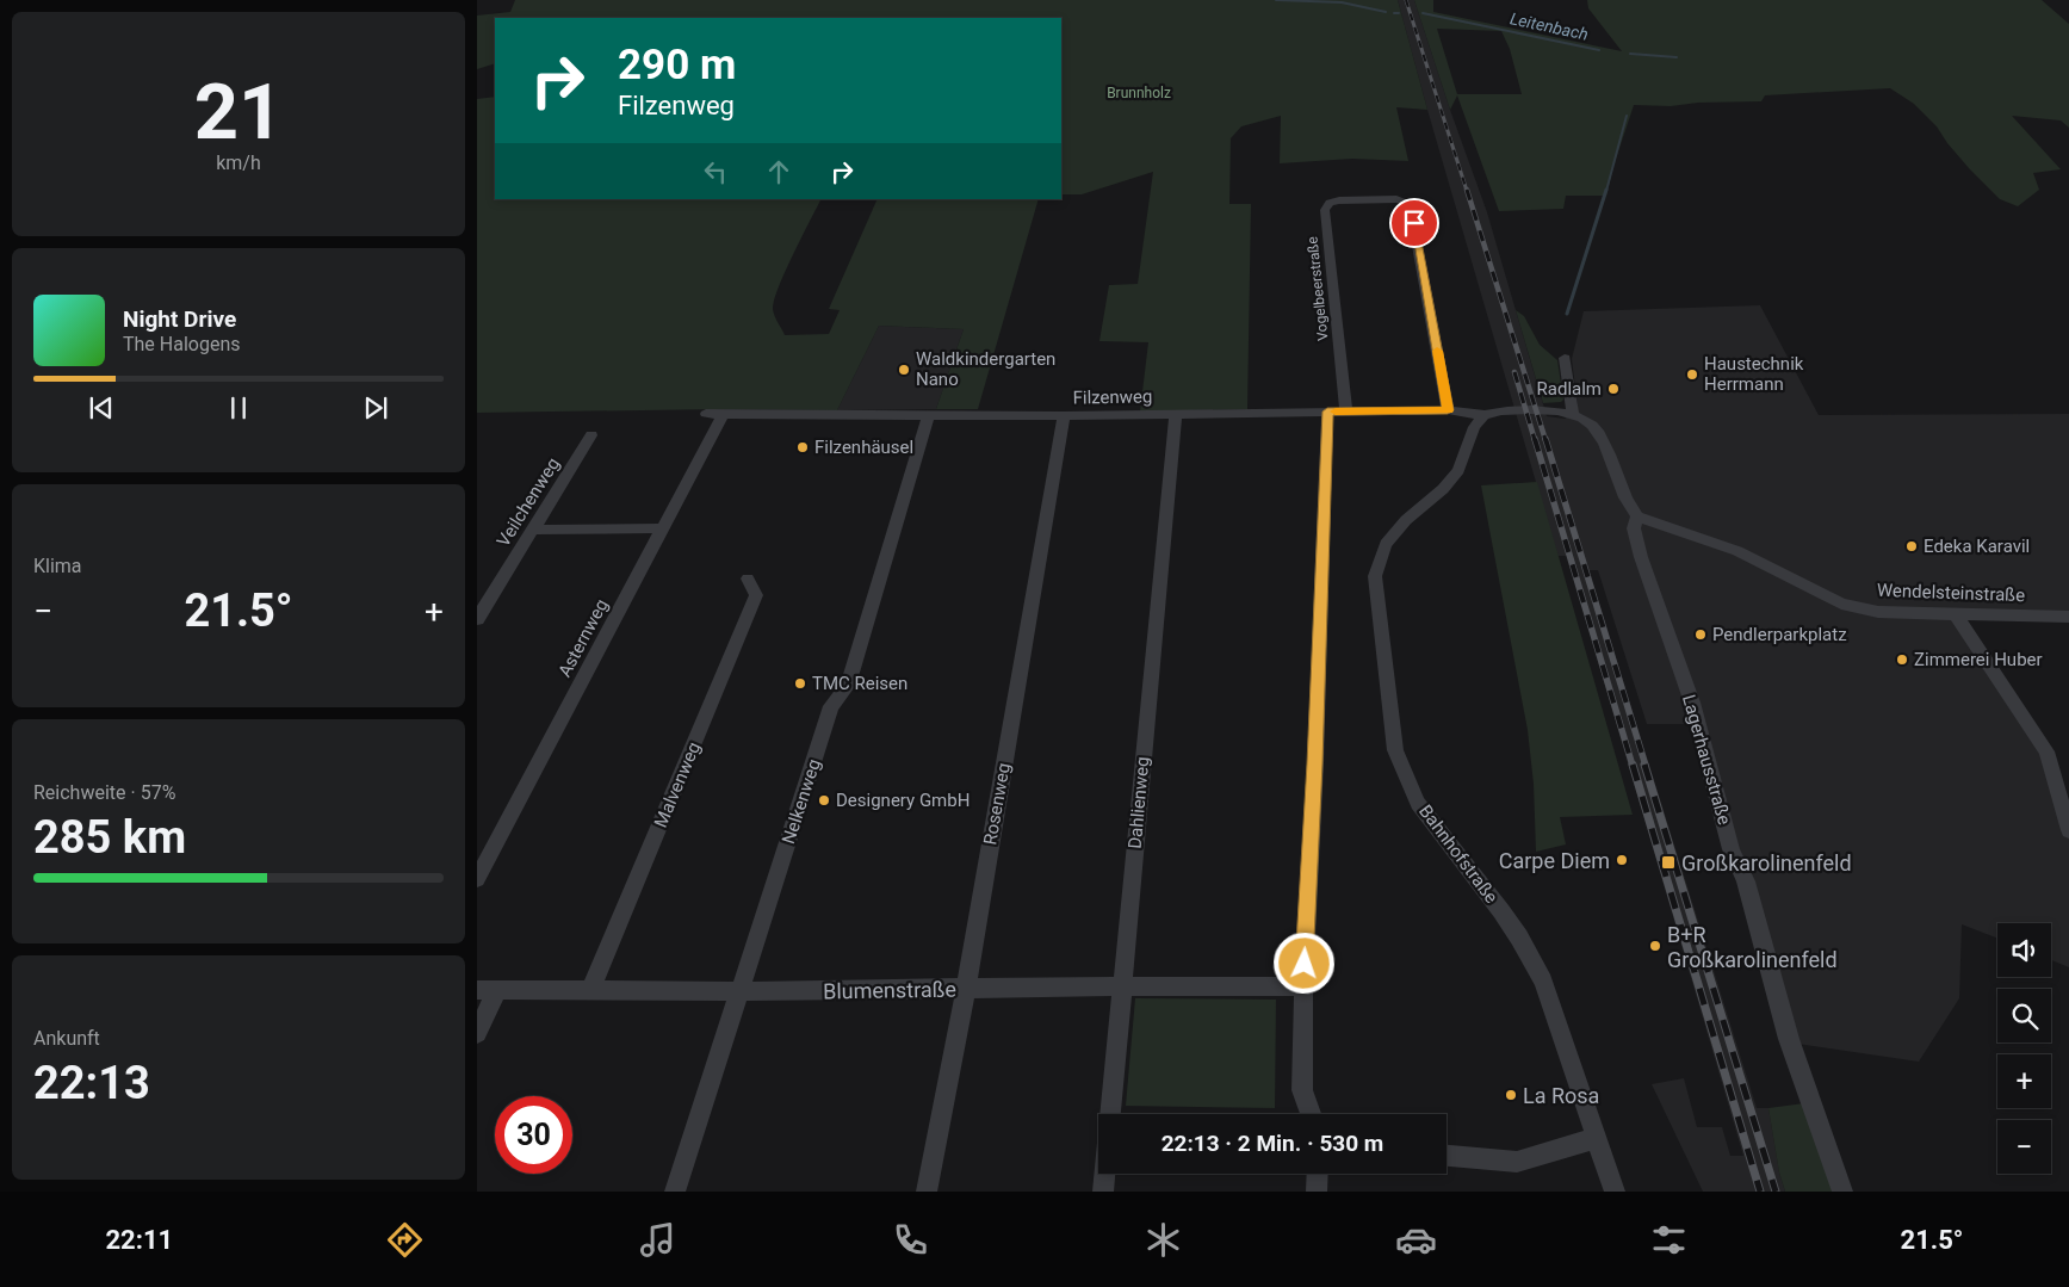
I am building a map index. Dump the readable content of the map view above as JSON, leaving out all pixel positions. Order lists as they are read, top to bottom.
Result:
{
  "streets": {
    "street": [
      "Vogelbeerstraße",
      "Filzenweg",
      "Veilchenweg",
      "Wendelsteinstraße",
      "Asternweg",
      "Lagerhausstraße",
      "Malvenweg",
      "Nelkenweg",
      "Dahlienweg",
      "Rosenweg",
      "Bahnhofstraße",
      "Blumenstraße"
    ]
  },
  "crossings": [
    ["Vogelbeerstraße", "Filzenweg"],
    ["Filzenweg", "Asternweg"],
    ["Filzenweg", "Nelkenweg"],
    ["Filzenweg", "Dahlienweg"],
    ["Filzenweg", "Rosenweg"],
    ["Filzenweg", "Bahnhofstraße"],
    ["Wendelsteinstraße", "Lagerhausstraße"],
    ["Malvenweg", "Blumenstraße"],
    ["Nelkenweg", "Blumenstraße"],
    ["Dahlienweg", "Blumenstraße"],
    ["Rosenweg", "Blumenstraße"]
  ],
  "water": ["Leitenbach"],
  "parks": ["Brunnholz"],
  "places": {
    "other": [
      "Waldkindergarten Nano",
      "Haustechnik Herrmann",
      "Radlalm",
      "Filzenhäusel",
      "Edeka Karavil",
      "Pendlerparkplatz",
      "Zimmerei Huber",
      "TMC Reisen",
      "Designery GmbH",
      "Carpe Diem",
      "B+R Großkarolinenfeld",
      "La Rosa"
    ],
    "transit": ["Großkarolinenfeld"]
  },
  "page": {
    "tile": [
      ["21", "km/h"],
      "Klima",
      ["Reichweite · 57%", "285 km"],
      ["Ankunft", "22:13"]
    ],
    "turn": ["290 m", "Filzenweg"],
    "song": ["Night Drive", "The Halogens"],
    "heat": ["−", "21.5°", "+"],
    "map_buttons": ["+", "−"],
    "limit": "30",
    "trip": "22:13 · 2 Min. · 530 m",
    "tabs": ["22:11", "21.5°"]
  }
}
